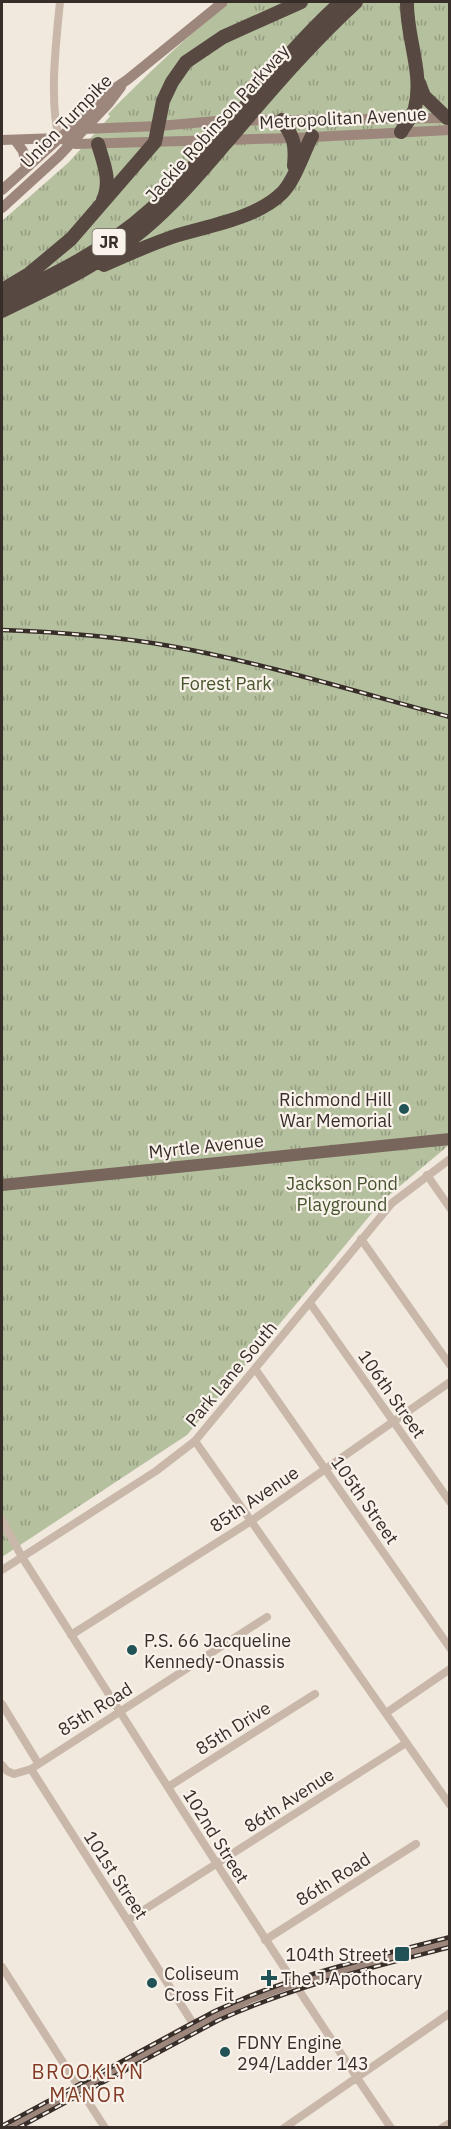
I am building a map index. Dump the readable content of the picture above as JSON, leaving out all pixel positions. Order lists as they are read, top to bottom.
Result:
{
  "streets": {
    "highway": ["Jackie Robinson Parkway", "JR"],
    "main road": ["Metropolitan Avenue", "Union Turnpike", "Myrtle Avenue"],
    "street": [
      "Park Lane South",
      "106th Street",
      "85th Avenue",
      "105th Street",
      "85th Road",
      "85th Drive",
      "86th Avenue",
      "102nd Street",
      "101st Street",
      "86th Road"
    ]
  },
  "crossings": [
    ["Metropolitan Avenue", "Union Turnpike"],
    ["Park Lane South", "106th Street"],
    ["Park Lane South", "105th Street"],
    ["Park Lane South", "102nd Street"],
    ["106th Street", "85th Avenue"],
    ["85th Avenue", "105th Street"],
    ["85th Avenue", "102nd Street"],
    ["85th Road", "102nd Street"],
    ["85th Road", "101st Street"],
    ["85th Drive", "102nd Street"],
    ["86th Avenue", "102nd Street"],
    ["86th Avenue", "101st Street"],
    ["102nd Street", "86th Road"]
  ],
  "districts": ["BROOKLYN MANOR"],
  "parks": ["Forest Park", "Jackson Pond Playground"],
  "places": {
    "other": [
      "Richmond Hill War Memorial",
      "P.S. 66 Jacqueline Kennedy-Onassis",
      "Coliseum Cross Fit",
      "FDNY Engine 294/Ladder 143"
    ],
    "transit": ["104th Street"],
    "health": ["The J Apothocary"]
  }
}
